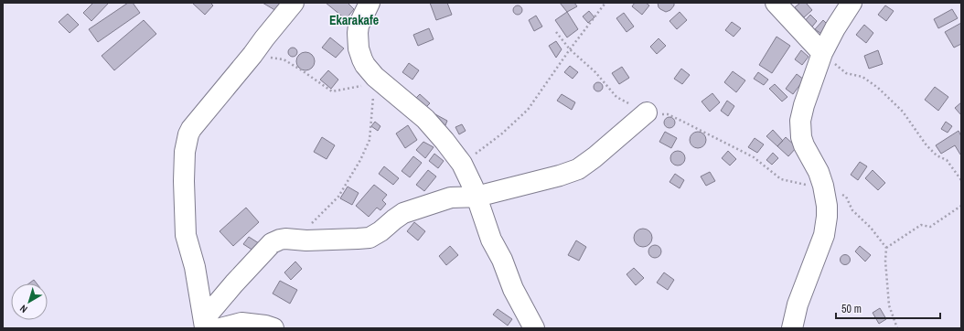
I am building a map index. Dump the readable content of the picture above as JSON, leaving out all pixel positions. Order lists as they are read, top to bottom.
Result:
{
  "districts": ["Ekarakafe"],
  "scale_bar": "50 m",
  "north": "bottom left"
}
